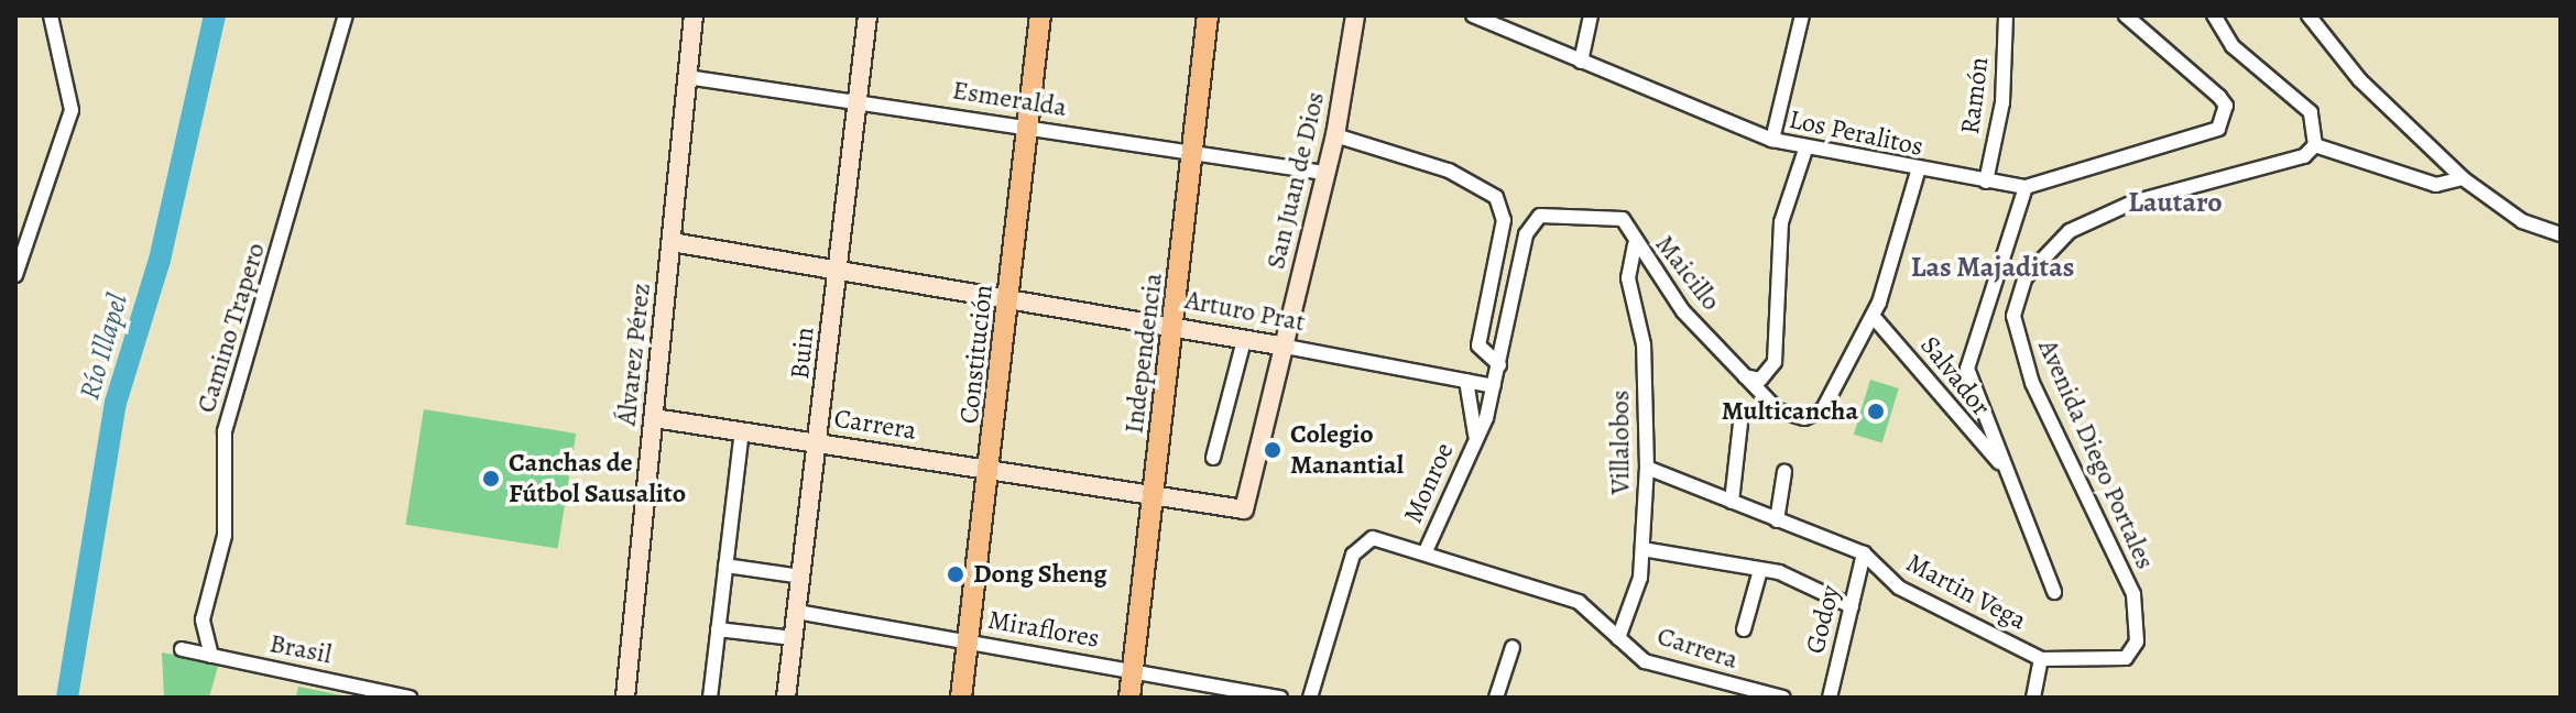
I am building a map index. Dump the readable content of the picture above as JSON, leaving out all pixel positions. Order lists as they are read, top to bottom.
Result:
{
  "streets": {
    "main road": ["Independencia", "Constitución"],
    "street": [
      "Ramón",
      "Esmeralda",
      "Los Peralitos",
      "San Juan de Dios",
      "Maicillo",
      "Arturo Prat",
      "Camino Trapero",
      "Buin",
      "Álvarez Pérez",
      "Salvador",
      "Carrera",
      "Villalobos",
      "Avenida Diego Portales",
      "Monroe",
      "Martin Vega",
      "Godoy",
      "Miraflores",
      "Brasil"
    ]
  },
  "crossings": [
    ["Ramón", "Los Peralitos"],
    ["Esmeralda", "San Juan de Dios"],
    ["Esmeralda", "Buin"],
    ["Esmeralda", "Independencia"],
    ["Esmeralda", "Álvarez Pérez"],
    ["Esmeralda", "Constitución"],
    ["Los Peralitos", "Maicillo"],
    ["Los Peralitos", "Salvador"],
    ["San Juan de Dios", "Arturo Prat"],
    ["San Juan de Dios", "Carrera"],
    ["Maicillo", "Salvador"],
    ["Maicillo", "Villalobos"],
    ["Maicillo", "Monroe"],
    ["Arturo Prat", "Buin"],
    ["Arturo Prat", "Independencia"],
    ["Arturo Prat", "Álvarez Pérez"],
    ["Arturo Prat", "Constitución"],
    ["Arturo Prat", "Monroe"],
    ["Camino Trapero", "Brasil"],
    ["Buin", "Carrera"],
    ["Buin", "Miraflores"],
    ["Independencia", "Carrera"],
    ["Independencia", "Miraflores"],
    ["Álvarez Pérez", "Carrera"],
    ["Constitución", "Carrera"],
    ["Constitución", "Miraflores"],
    ["Carrera", "Villalobos"],
    ["Carrera", "Monroe"],
    ["Villalobos", "Martin Vega"],
    ["Avenida Diego Portales", "Martin Vega"],
    ["Martin Vega", "Godoy"]
  ],
  "districts": ["Lautaro", "Las Majaditas"],
  "water": ["Río Illapel"],
  "places": [
    "Multicancha",
    "Colegio Manantial",
    "Canchas de Fútbol Sausalito",
    "Dong Sheng"
  ]
}
